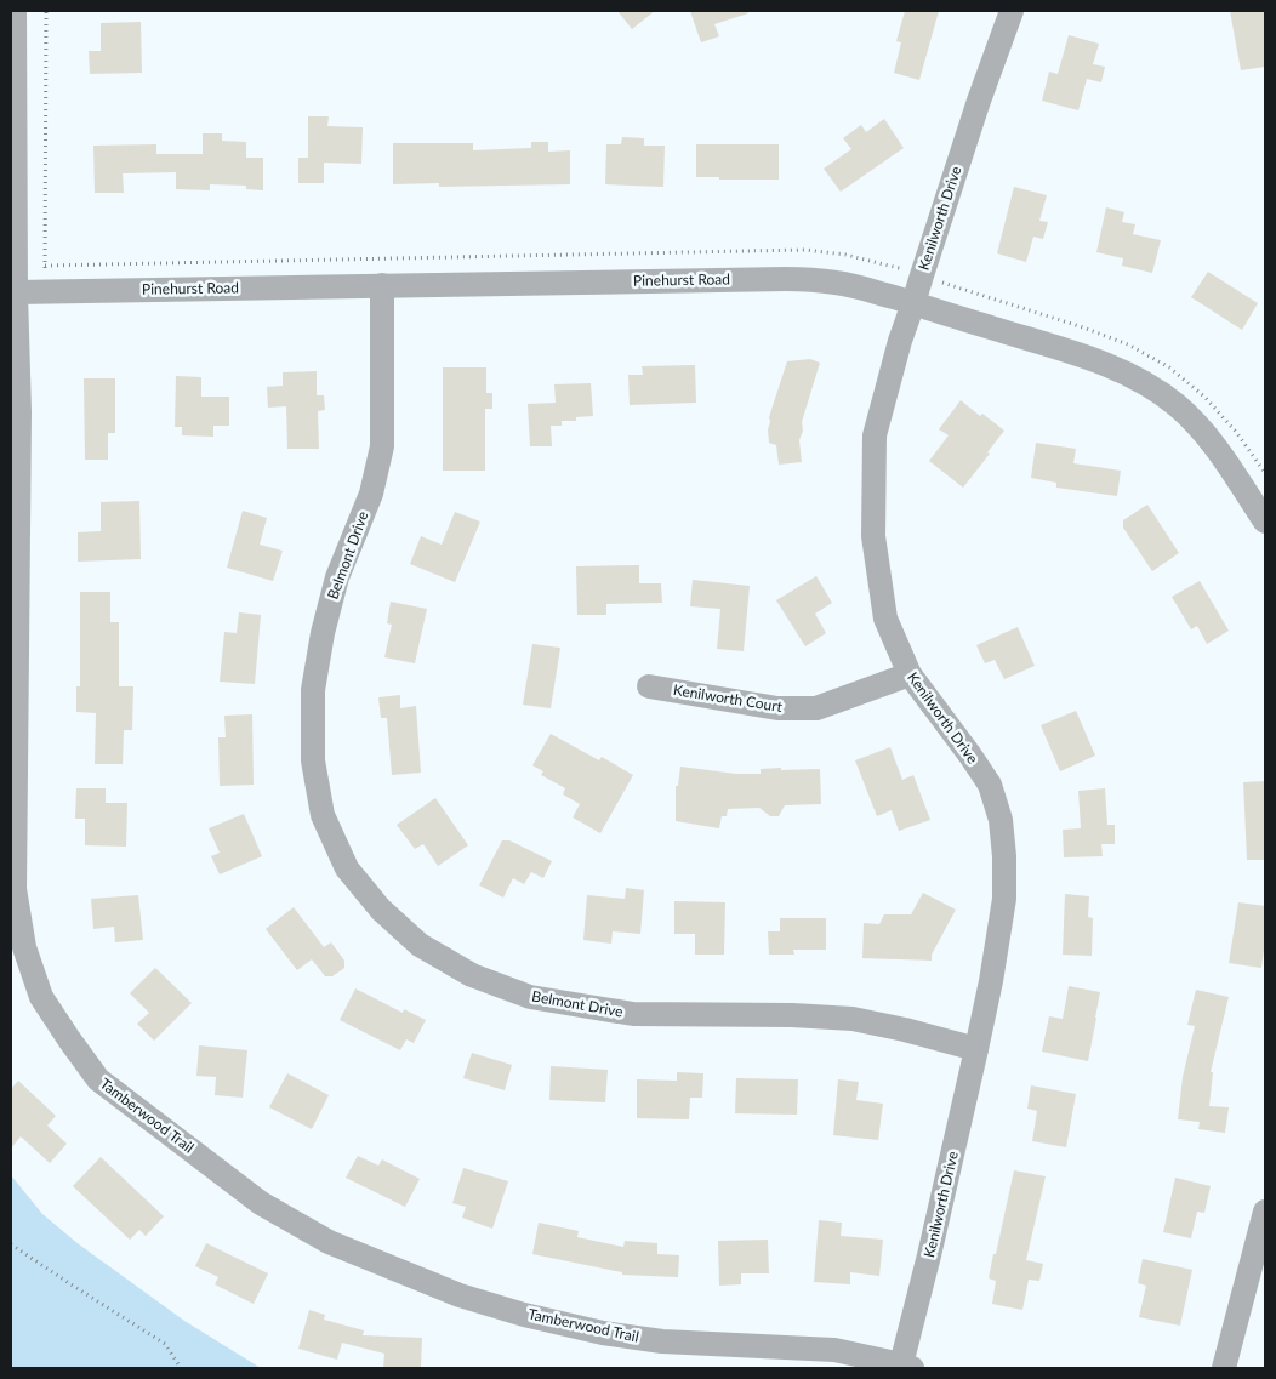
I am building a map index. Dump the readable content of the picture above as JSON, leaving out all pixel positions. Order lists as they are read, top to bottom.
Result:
{
  "streets": {
    "street": [
      "Kenilworth Drive",
      "Pinehurst Road",
      "Belmont Drive",
      "Kenilworth Court",
      "Tamberwood Trail"
    ]
  },
  "crossings": [
    ["Kenilworth Drive", "Pinehurst Road"],
    ["Kenilworth Drive", "Belmont Drive"],
    ["Kenilworth Drive", "Kenilworth Court"],
    ["Kenilworth Drive", "Tamberwood Trail"],
    ["Pinehurst Road", "Belmont Drive"],
    ["Pinehurst Road", "Tamberwood Trail"]
  ]
}
